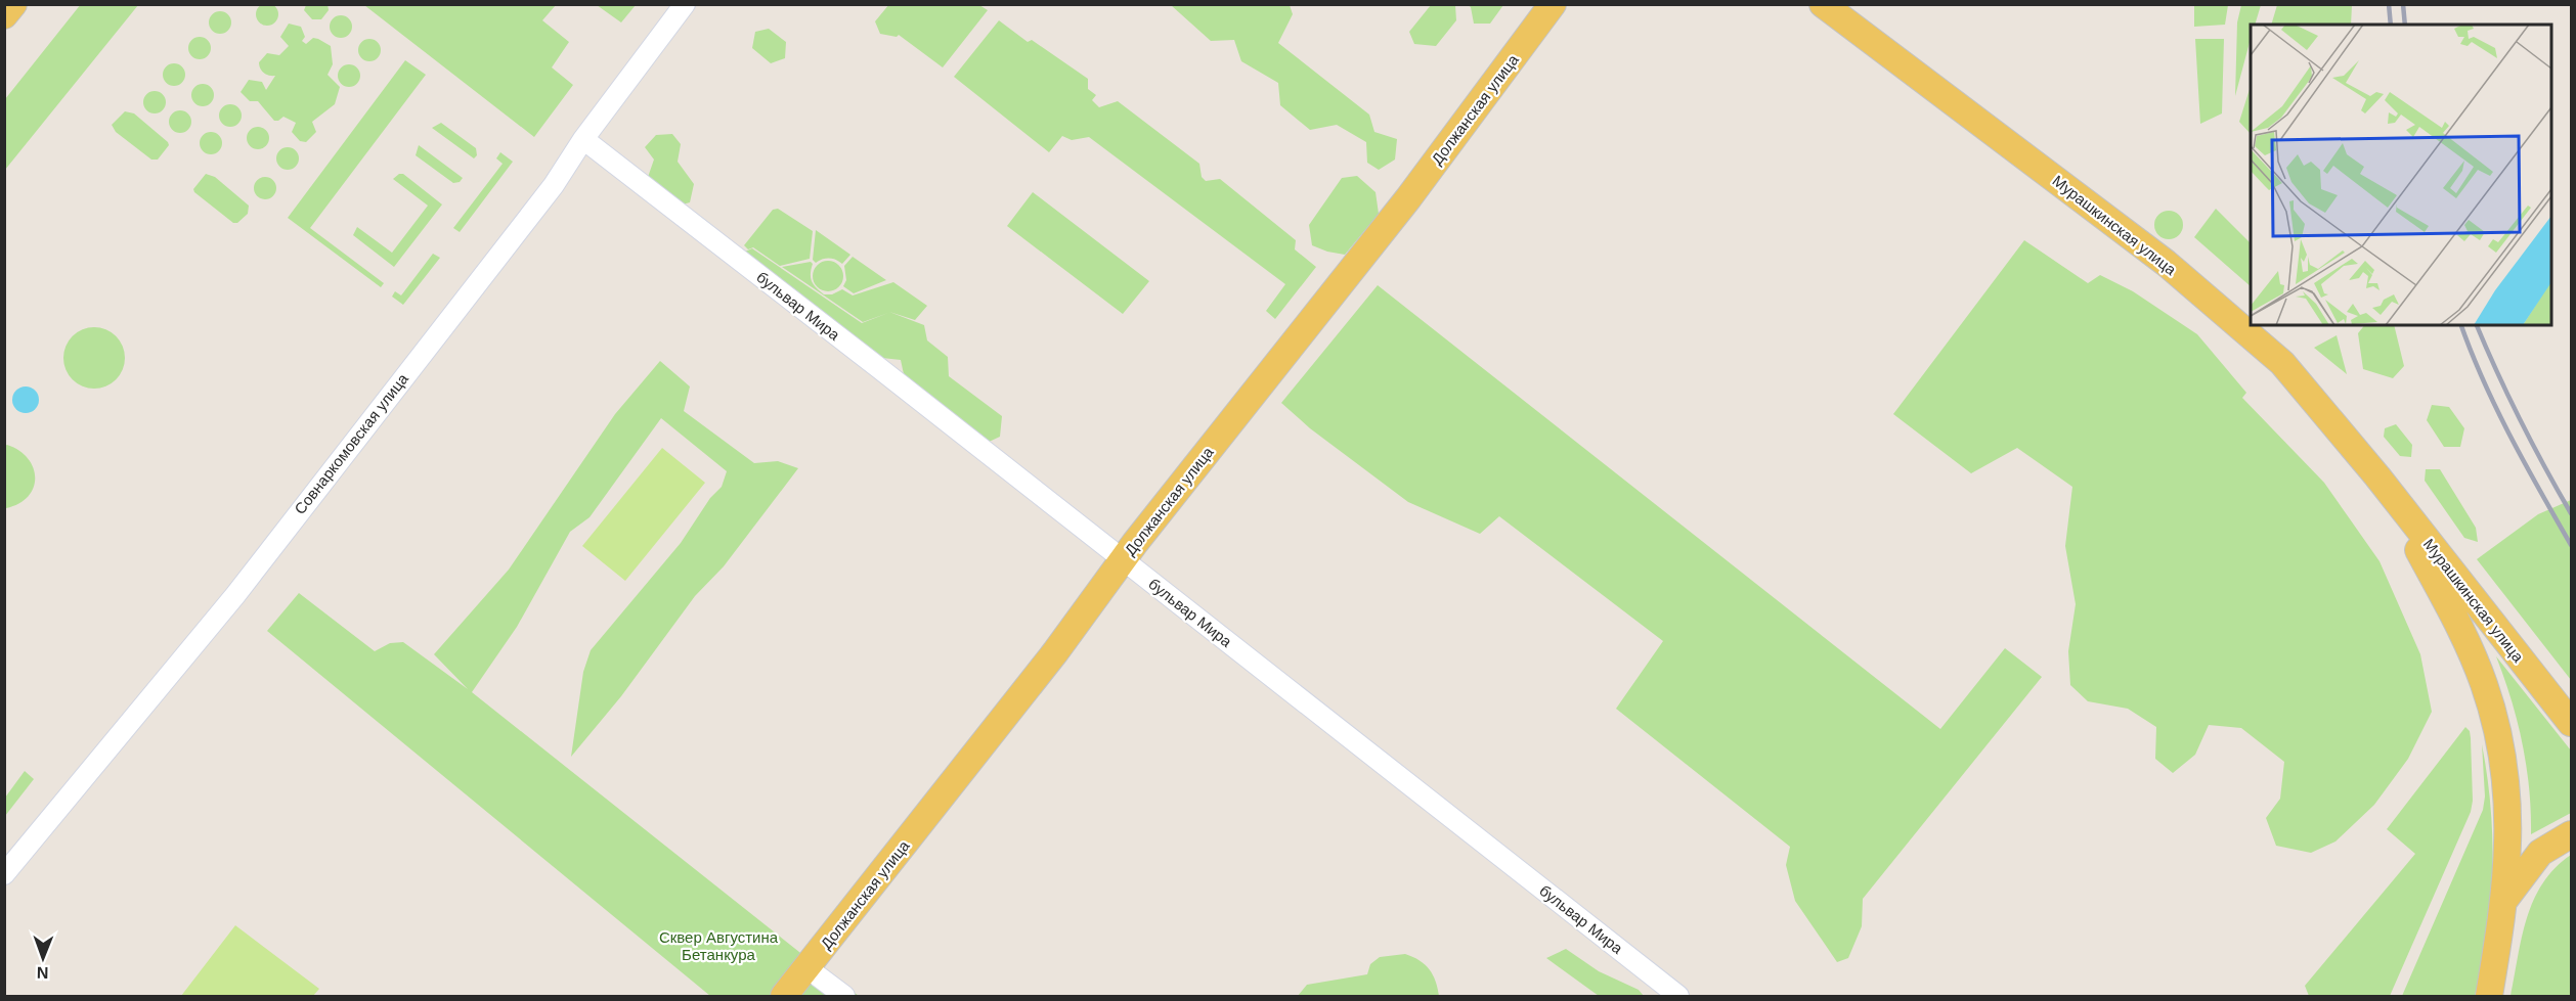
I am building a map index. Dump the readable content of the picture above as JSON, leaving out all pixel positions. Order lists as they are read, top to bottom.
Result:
{
  "streets": {
    "main road": ["Должанская улица", "Мурашкинская улица"],
    "street": ["бульвар Мира", "Совнаркомовская улица"]
  },
  "crossings": [
    ["Должанская улица", "бульвар Мира"],
    ["бульвар Мира", "Совнаркомовская улица"]
  ],
  "parks": ["Сквер Августина Бетанкура"],
  "north": "bottom"
}
